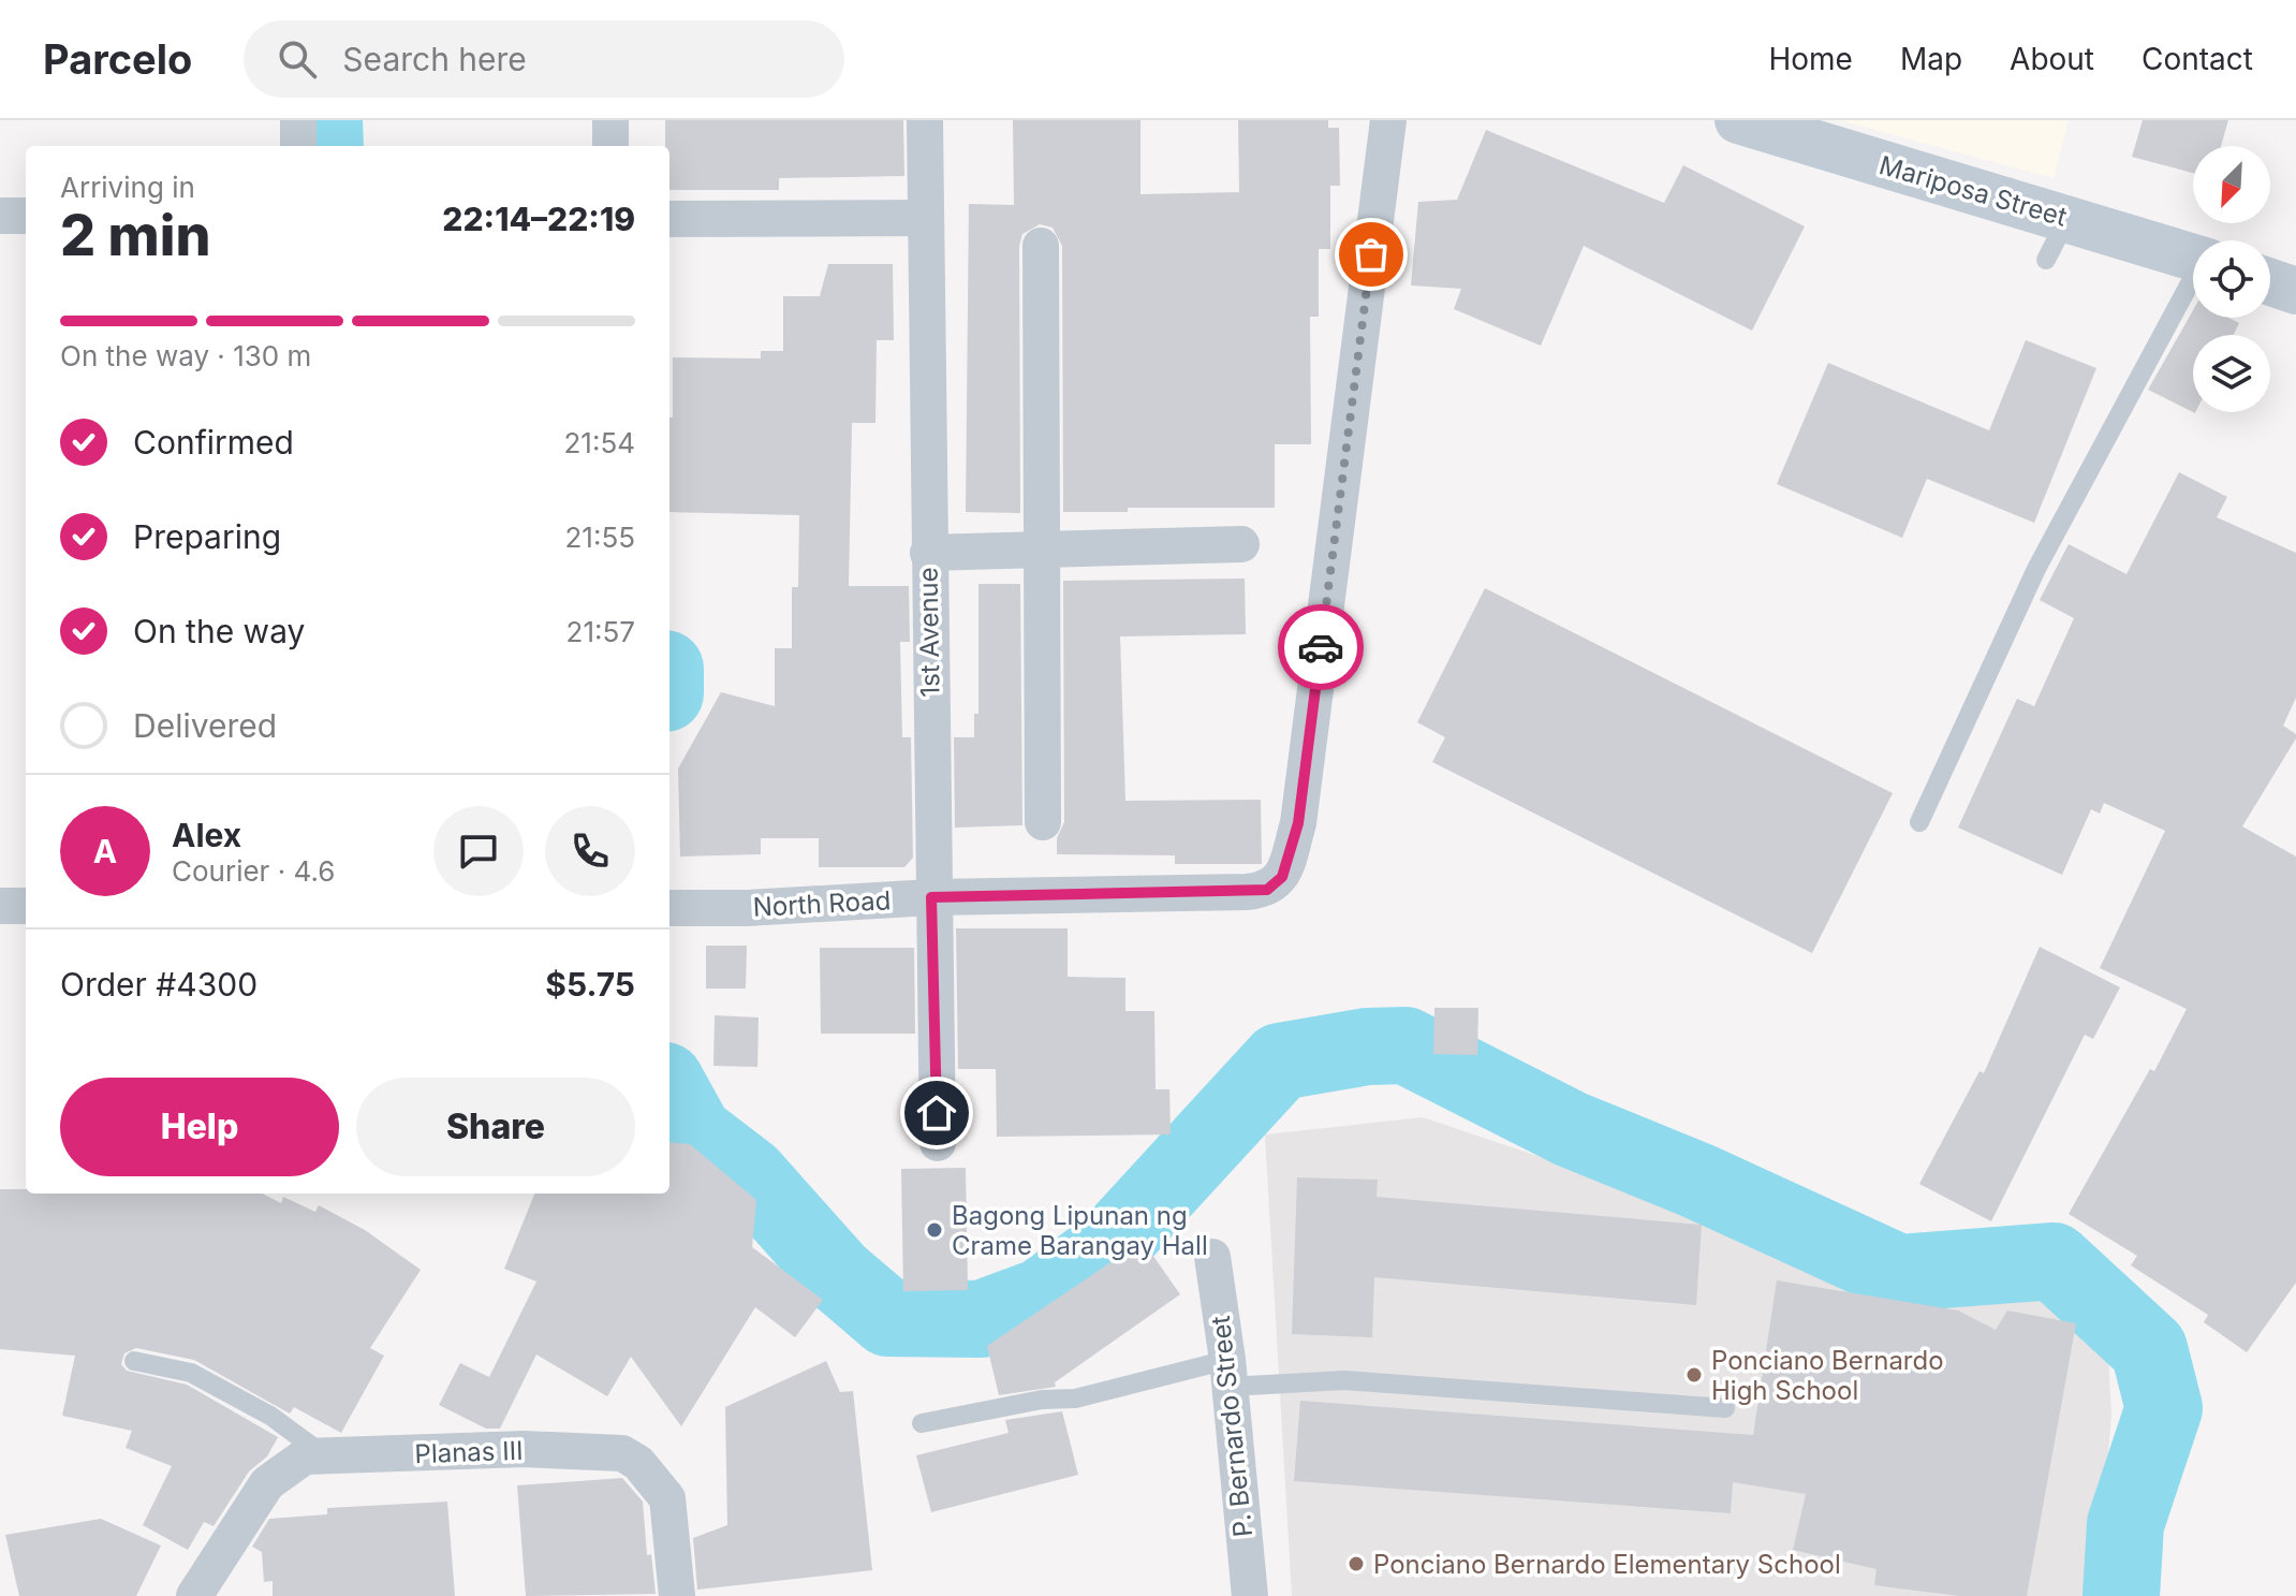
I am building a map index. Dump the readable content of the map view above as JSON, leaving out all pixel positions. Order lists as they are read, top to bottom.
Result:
{
  "streets": {
    "street": [
      "Mariposa Street",
      "1st Avenue",
      "North Road",
      "P. Bernardo Street",
      "Planas Ⅲ"
    ]
  },
  "crossings": [
    ["1st Avenue", "North Road"]
  ],
  "places": ["Bagong Lipunan ng Crame Barangay Hall", "Ponciano Bernardo High School", "Ponciano Bernardo Elementary School"],
  "north": "bottom left",
  "page": {
    "header": "Parcelo",
    "search": "Search here",
    "nav": [
      "Home",
      "Map",
      "About",
      "Contact"
    ],
    "heading": ["2 min", "Arriving in", "22:14–22:19"],
    "panel": [
      "Alex",
      "Courier · 4.6",
      "Order #4300",
      "$5.75"
    ],
    "bar": "On the way · 130 m",
    "list": [
      ["Confirmed", "21:54"],
      ["Preparing", "21:55"],
      ["On the way", "21:57"],
      "Delivered"
    ],
    "round": "A",
    "buttons": ["Help", "Share"]
  }
}
